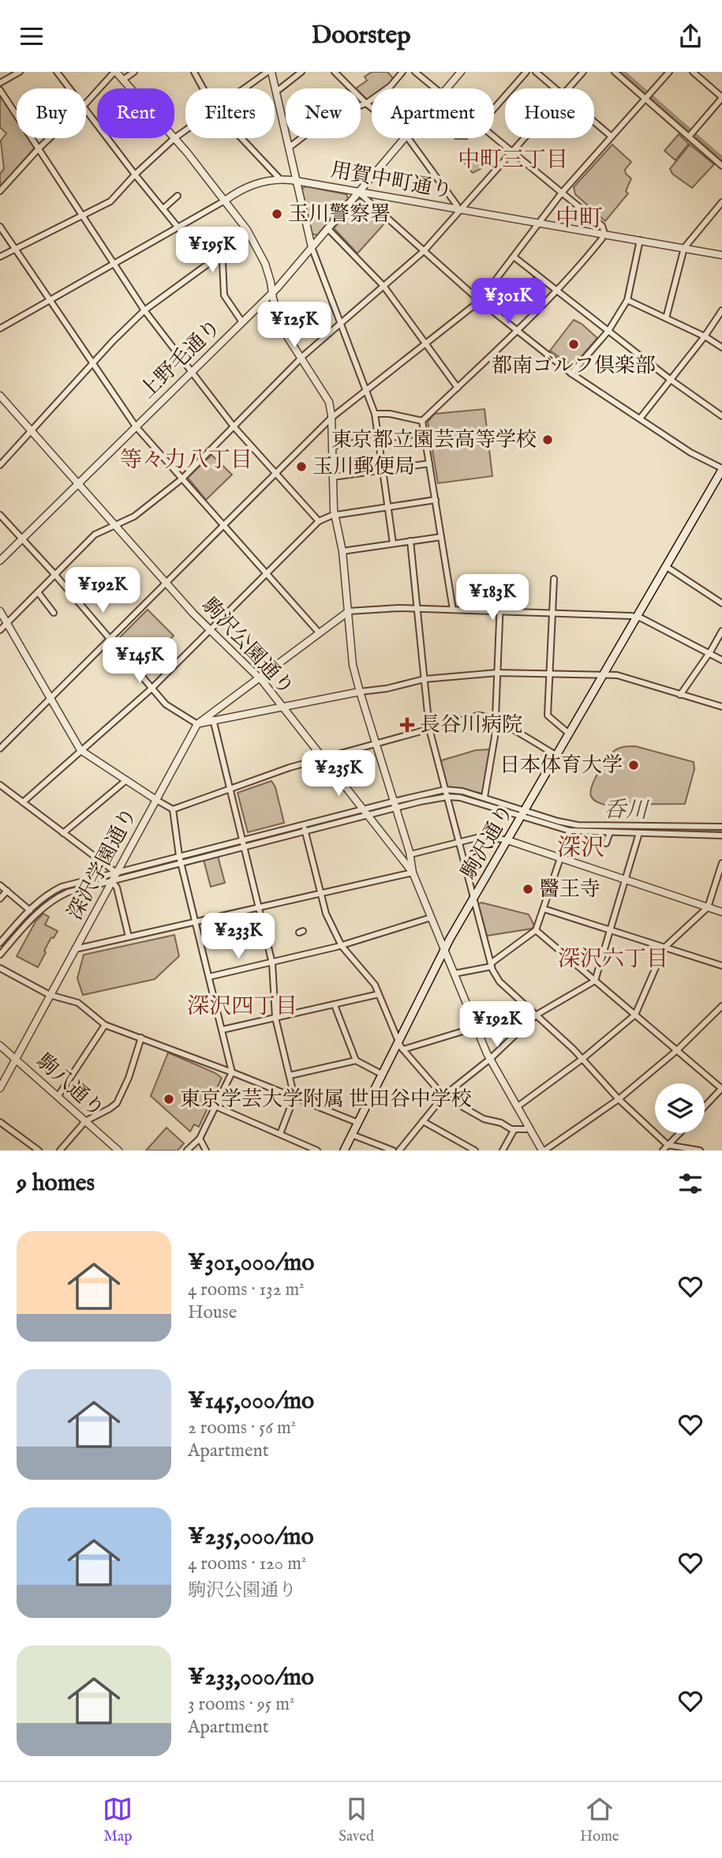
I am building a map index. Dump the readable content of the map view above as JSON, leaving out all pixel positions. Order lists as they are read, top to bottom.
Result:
{
  "streets": {
    "main road": ["駒沢通り"],
    "street": [
      "用賀中町通り",
      "上野毛通り",
      "駒沢公園通り",
      "深沢学園通り",
      "駒八通り"
    ]
  },
  "crossings": [
    ["用賀中町通り", "上野毛通り"],
    ["上野毛通り", "駒沢公園通り"],
    ["駒沢公園通り", "駒沢通り"],
    ["駒沢公園通り", "深沢学園通り"],
    ["深沢学園通り", "駒八通り"]
  ],
  "districts": [
    "中町三丁目",
    "中町",
    "等々力八丁目",
    "深沢",
    "深沢六丁目",
    "深沢四丁目"
  ],
  "water": ["呑川"],
  "places": {
    "other": [
      "玉川警察署",
      "都南ゴルフ倶楽部",
      "東京都立園芸高等学校",
      "玉川郵便局",
      "日本体育大学",
      "醫王寺",
      "東京学芸大学附属 世田谷中学校"
    ],
    "health": ["長谷川病院"]
  },
  "page": {
    "header": "Doorstep",
    "chip": [
      "Buy",
      "Rent",
      "Filters",
      "New",
      "Apartment",
      "House"
    ],
    "price": [
      "¥195K",
      "¥301K",
      "¥125K",
      "¥192K",
      "¥183K",
      "¥145K",
      "¥235K",
      "¥233K",
      "¥192K"
    ],
    "heading": "9 homes",
    "list": [
      {
        "name": "¥301,000/mo",
        "note": "4 rooms · 132 m² · House"
      },
      {
        "name": "¥145,000/mo",
        "note": "2 rooms · 56 m² · Apartment"
      },
      {
        "name": "¥235,000/mo",
        "note": "4 rooms · 120 m² · 駒沢公園通り"
      },
      {
        "name": "¥233,000/mo",
        "note": "3 rooms · 95 m² · Apartment"
      }
    ],
    "tabs": ["Map", "Saved", "Home"]
  }
}
